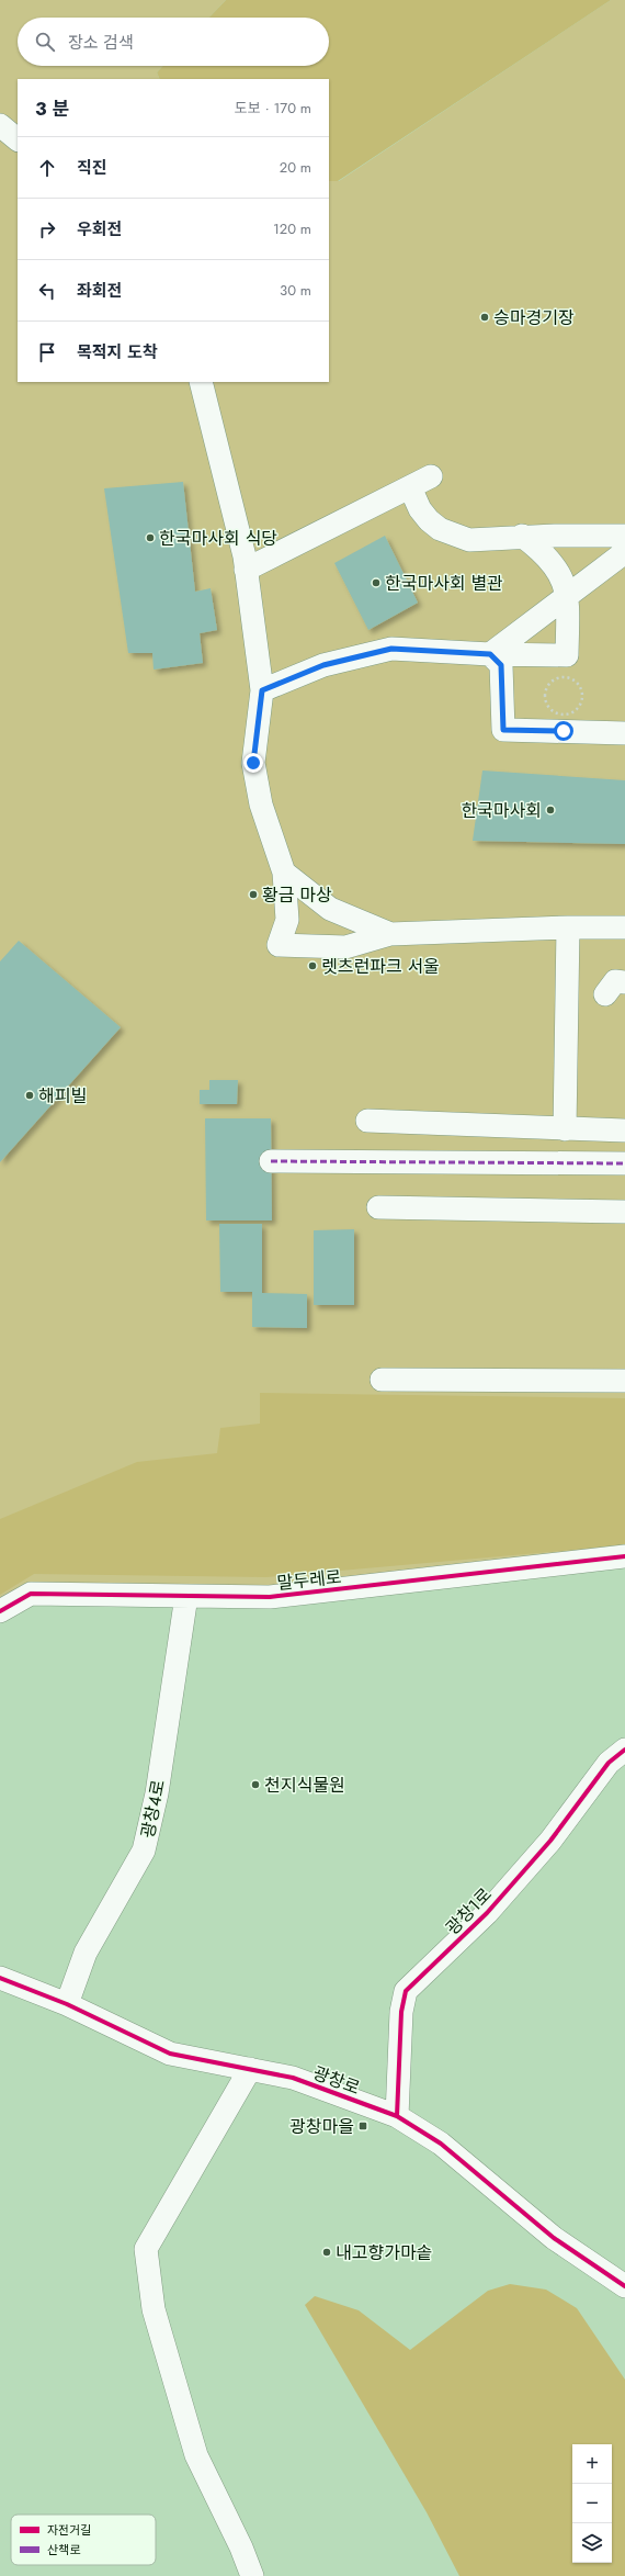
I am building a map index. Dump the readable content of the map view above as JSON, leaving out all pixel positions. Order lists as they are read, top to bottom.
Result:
{
  "streets": {
    "street": [
      "말두레로",
      "광창4로",
      "광창1로",
      "광창로"
    ]
  },
  "crossings": [
    ["말두레로", "광창4로"],
    ["광창4로", "광창로"],
    ["광창1로", "광창로"]
  ],
  "places": {
    "other": [
      "승마경기장",
      "한국마사회 식당",
      "한국마사회 별관",
      "한국마사회",
      "황금 마상",
      "렛츠런파크 서울",
      "해피빌",
      "천지식물원",
      "내고향가마솥"
    ],
    "transit": ["광창마을"]
  },
  "legend": ["자전거길", "산책로"],
  "page": {
    "search": "장소 검색",
    "heading": ["3 분", "도보 · 170 m"],
    "list": [
      ["직진", "20 m"],
      ["우회전", "120 m"],
      ["좌회전", "30 m"],
      "목적지 도착"
    ],
    "map_buttons": ["+", "−"]
  }
}
